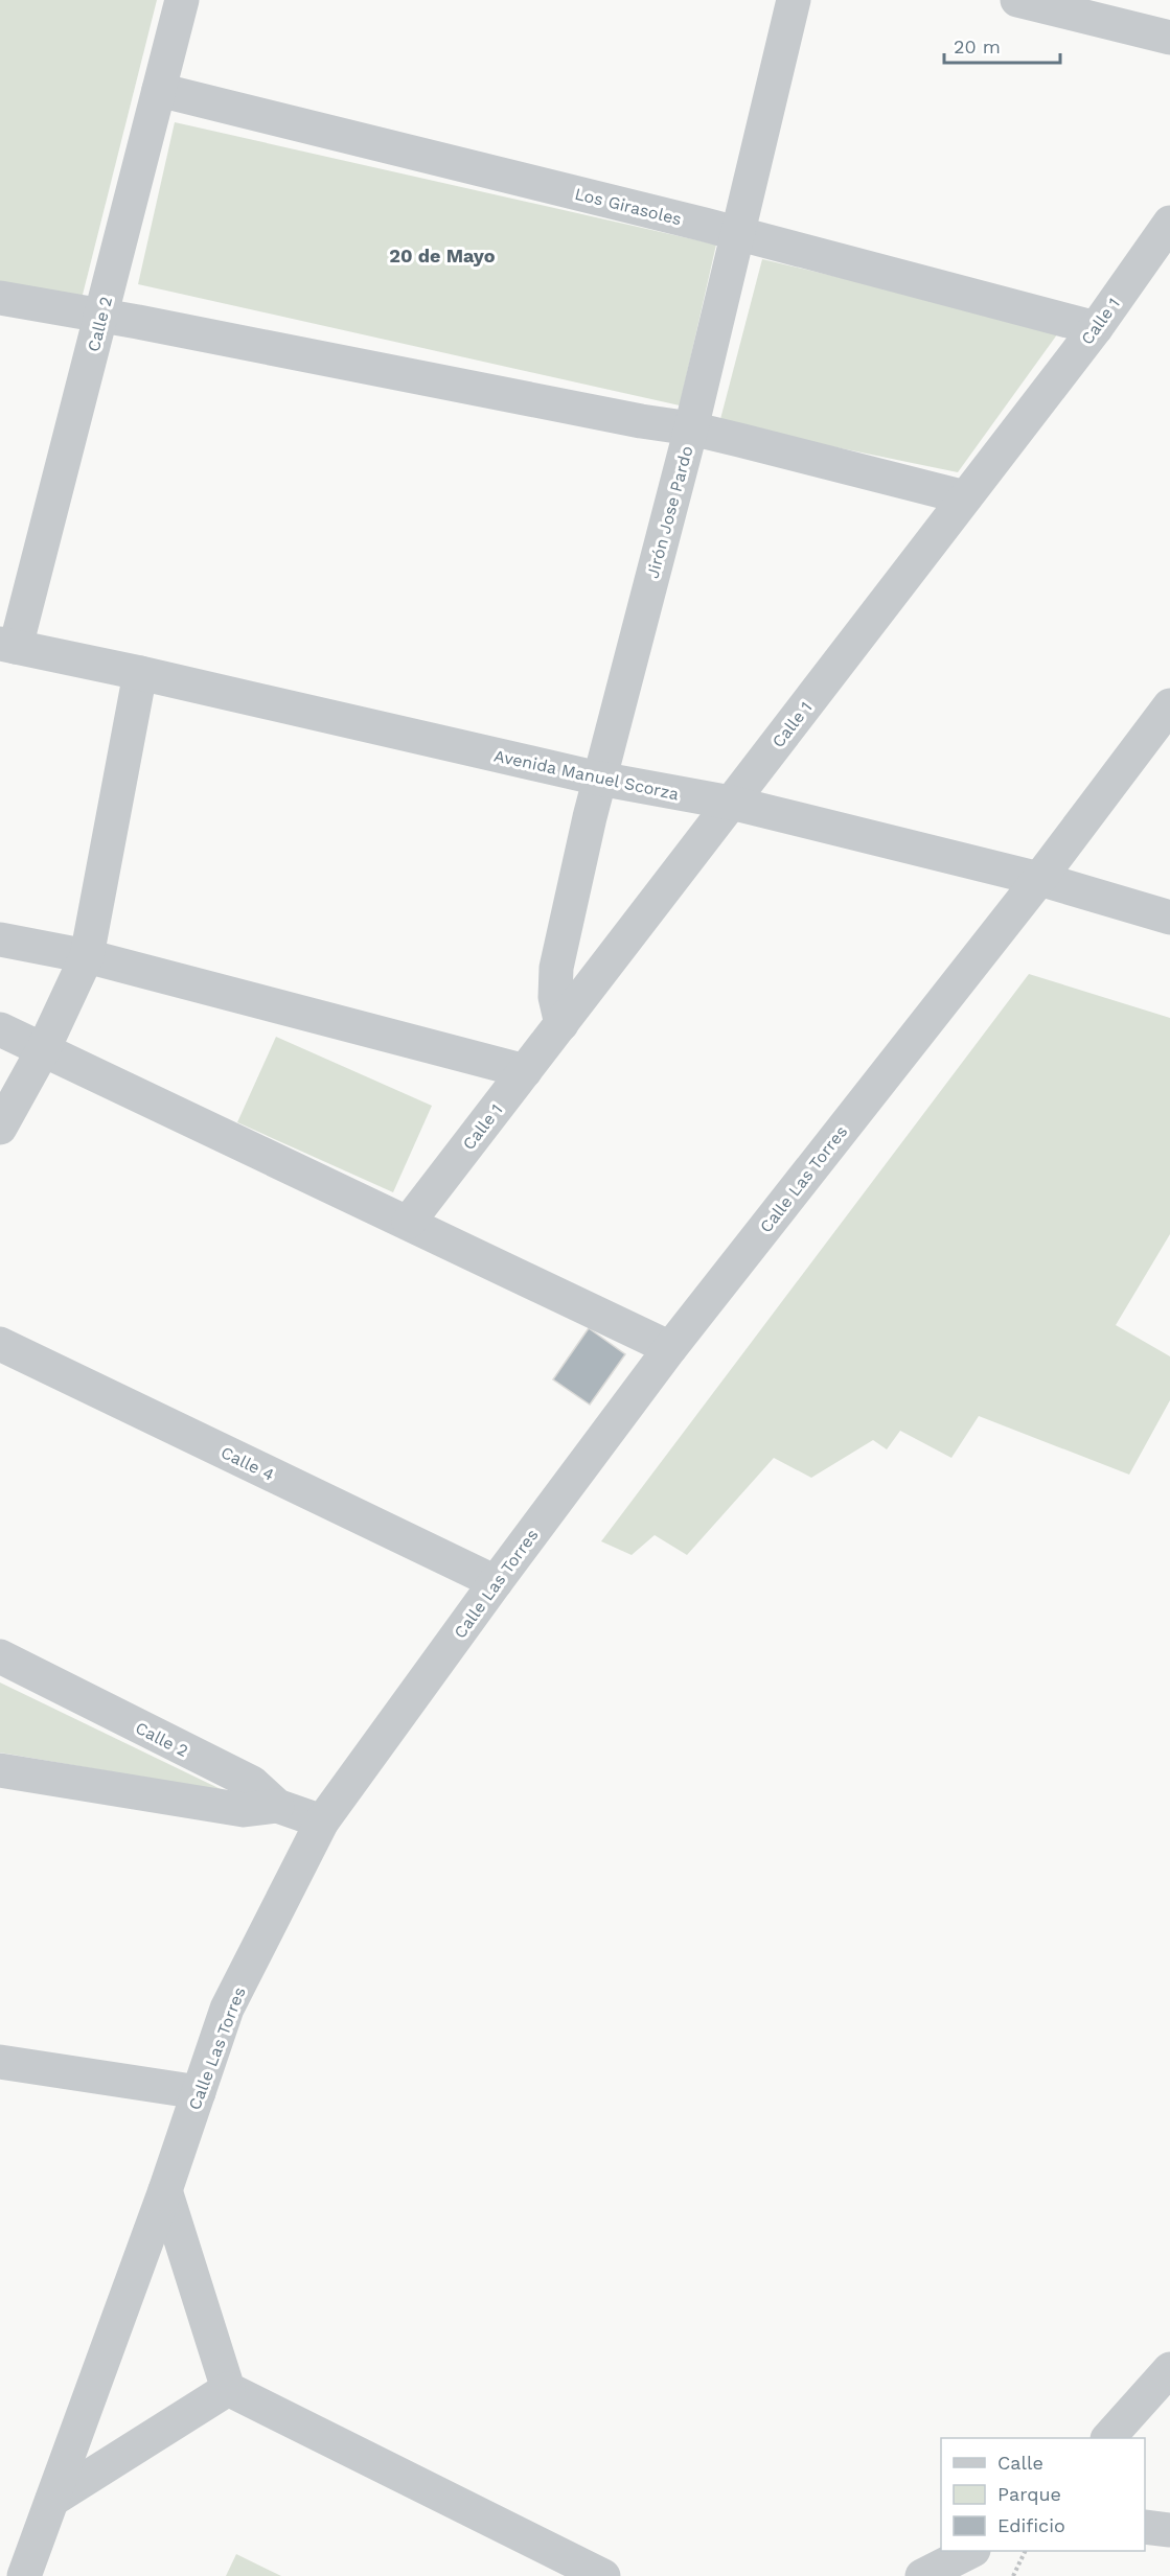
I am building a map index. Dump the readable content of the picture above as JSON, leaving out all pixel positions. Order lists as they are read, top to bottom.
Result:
{
  "streets": {
    "street": [
      "Los Girasoles",
      "Calle 1",
      "Calle 2",
      "Jirón Jose Pardo",
      "Avenida Manuel Scorza",
      "Calle Las Torres",
      "Calle 4"
    ]
  },
  "crossings": [
    ["Los Girasoles", "Calle 1"],
    ["Los Girasoles", "Calle 2"],
    ["Los Girasoles", "Jirón Jose Pardo"],
    ["Calle 1", "Jirón Jose Pardo"],
    ["Calle 1", "Avenida Manuel Scorza"],
    ["Calle 2", "Avenida Manuel Scorza"],
    ["Calle 2", "Calle Las Torres"],
    ["Jirón Jose Pardo", "Avenida Manuel Scorza"],
    ["Avenida Manuel Scorza", "Calle Las Torres"],
    ["Calle Las Torres", "Calle 4"]
  ],
  "districts": ["20 de Mayo"],
  "legend": ["Calle", "Parque", "Edificio"],
  "scale_bar": "20 m"
}
